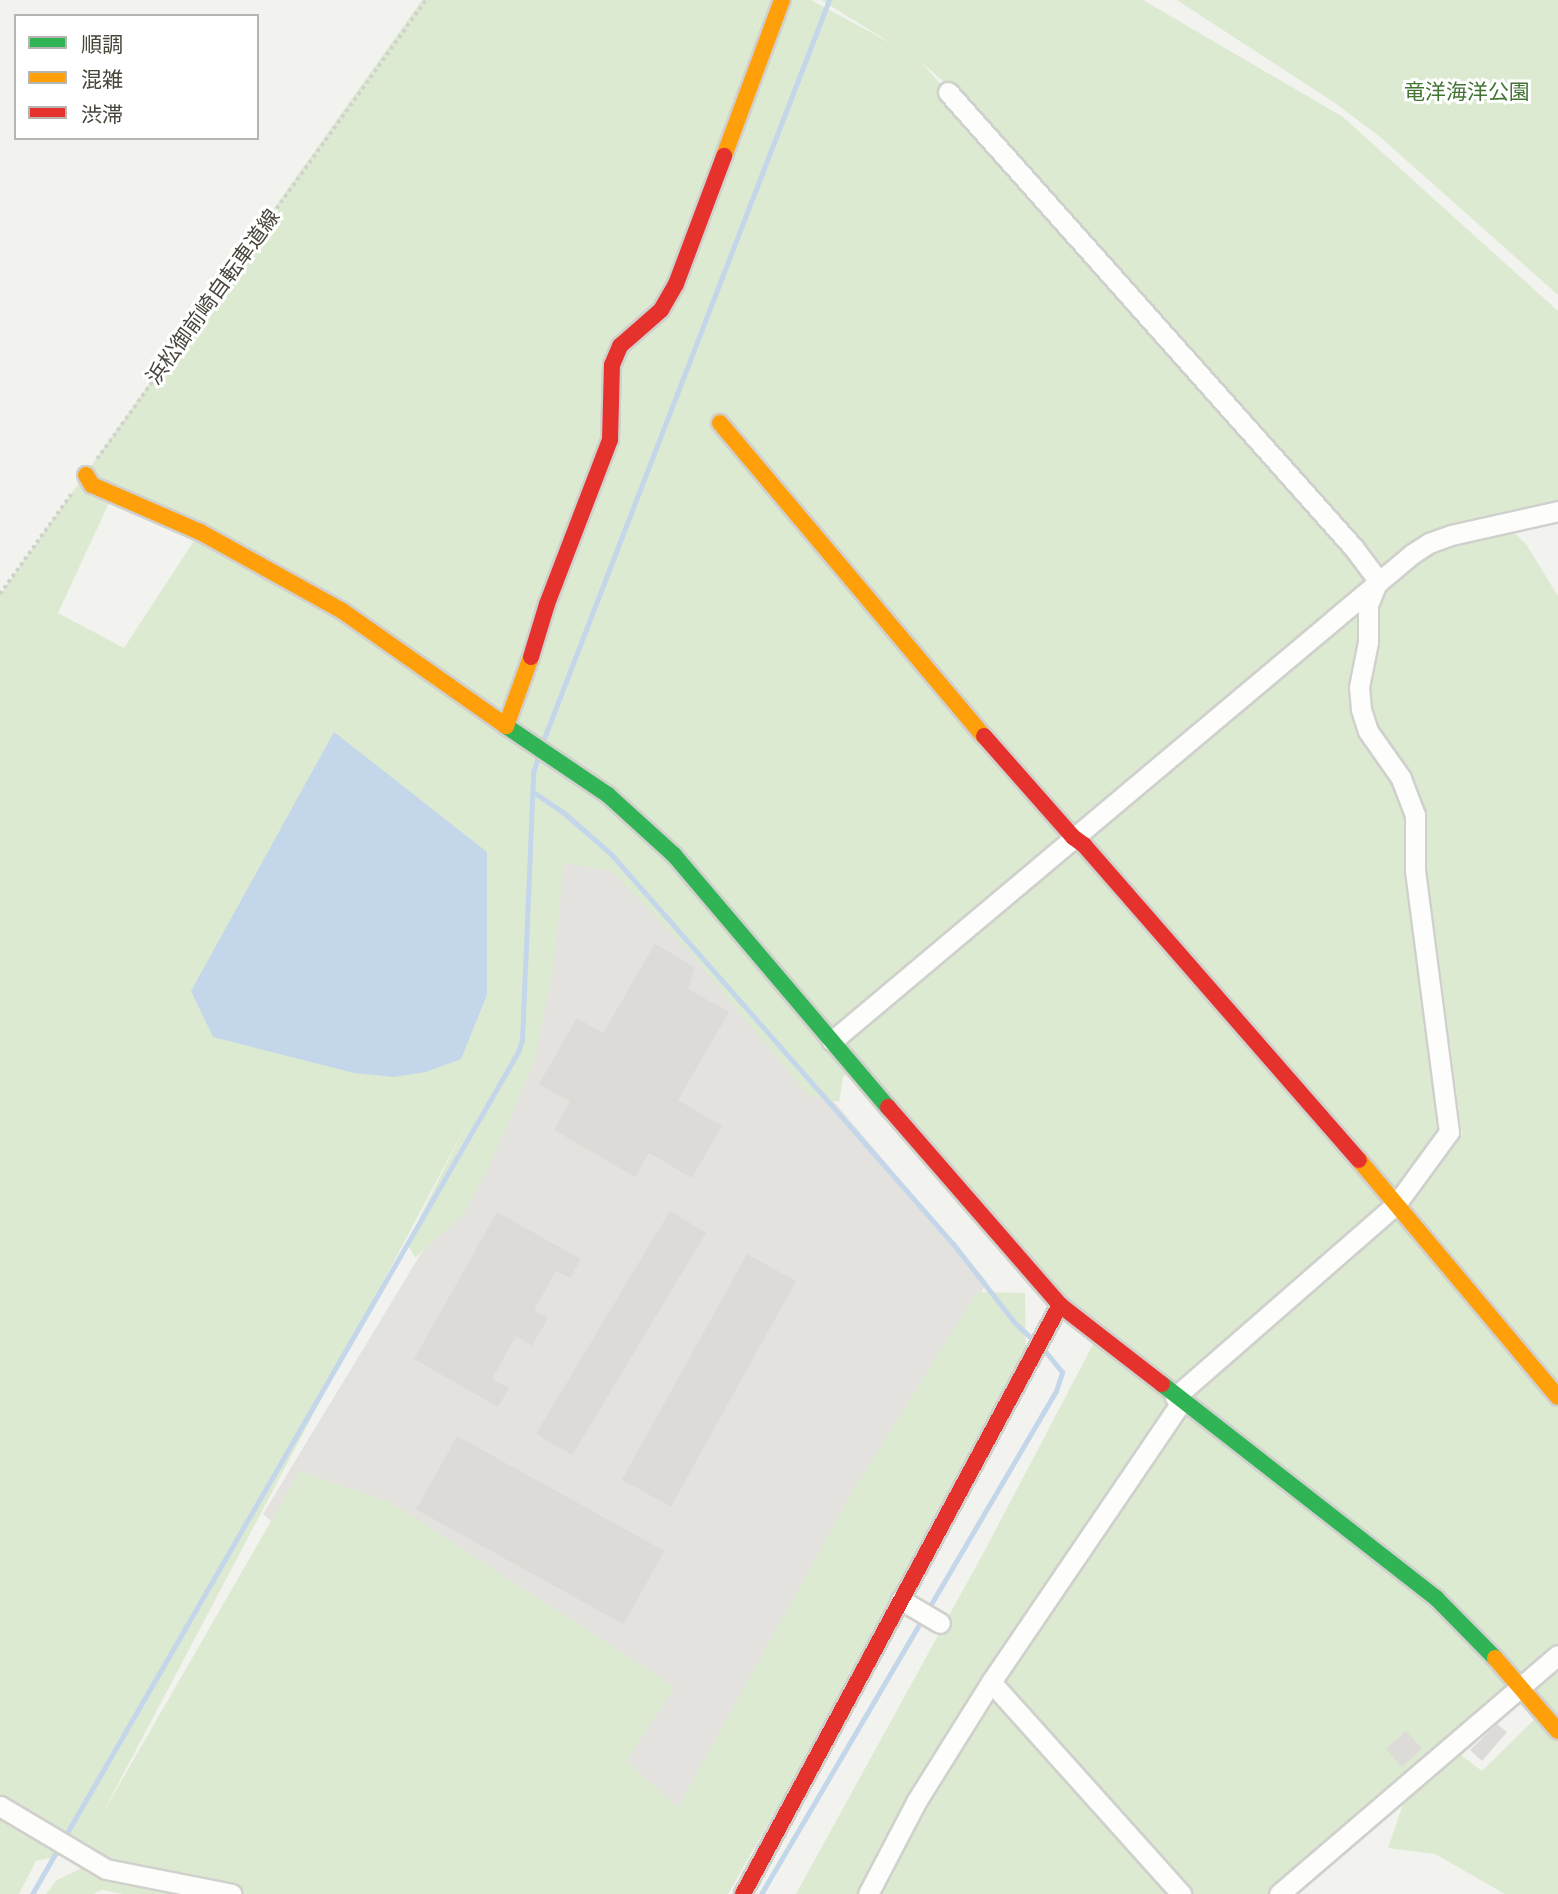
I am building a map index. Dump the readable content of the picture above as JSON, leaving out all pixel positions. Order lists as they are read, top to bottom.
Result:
{
  "streets": {
    "path": ["浜松御前崎自転車道線"]
  },
  "parks": ["竜洋海洋公園"],
  "legend": ["順調", "混雑", "渋滞"]
}
